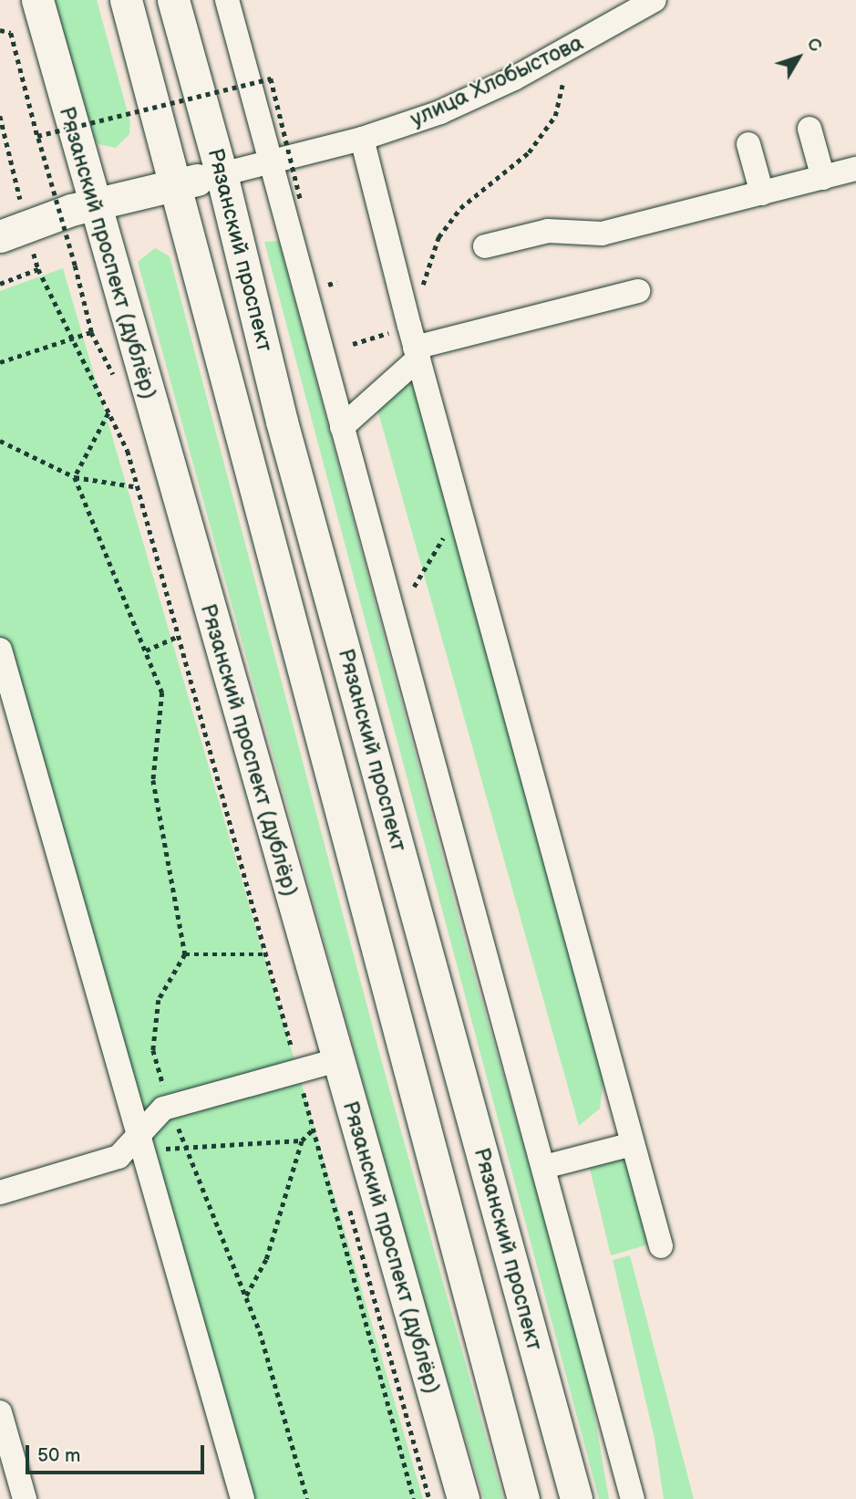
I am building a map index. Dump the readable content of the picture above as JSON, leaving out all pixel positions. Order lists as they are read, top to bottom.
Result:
{
  "streets": {
    "main road": ["Рязанский проспект", "Рязанский проспект (дублёр)"],
    "street": ["улица Хлобыстова"]
  },
  "crossings": [
    ["улица Хлобыстова", "Рязанский проспект"]
  ],
  "scale_bar": "50 m",
  "north": "top right"
}
